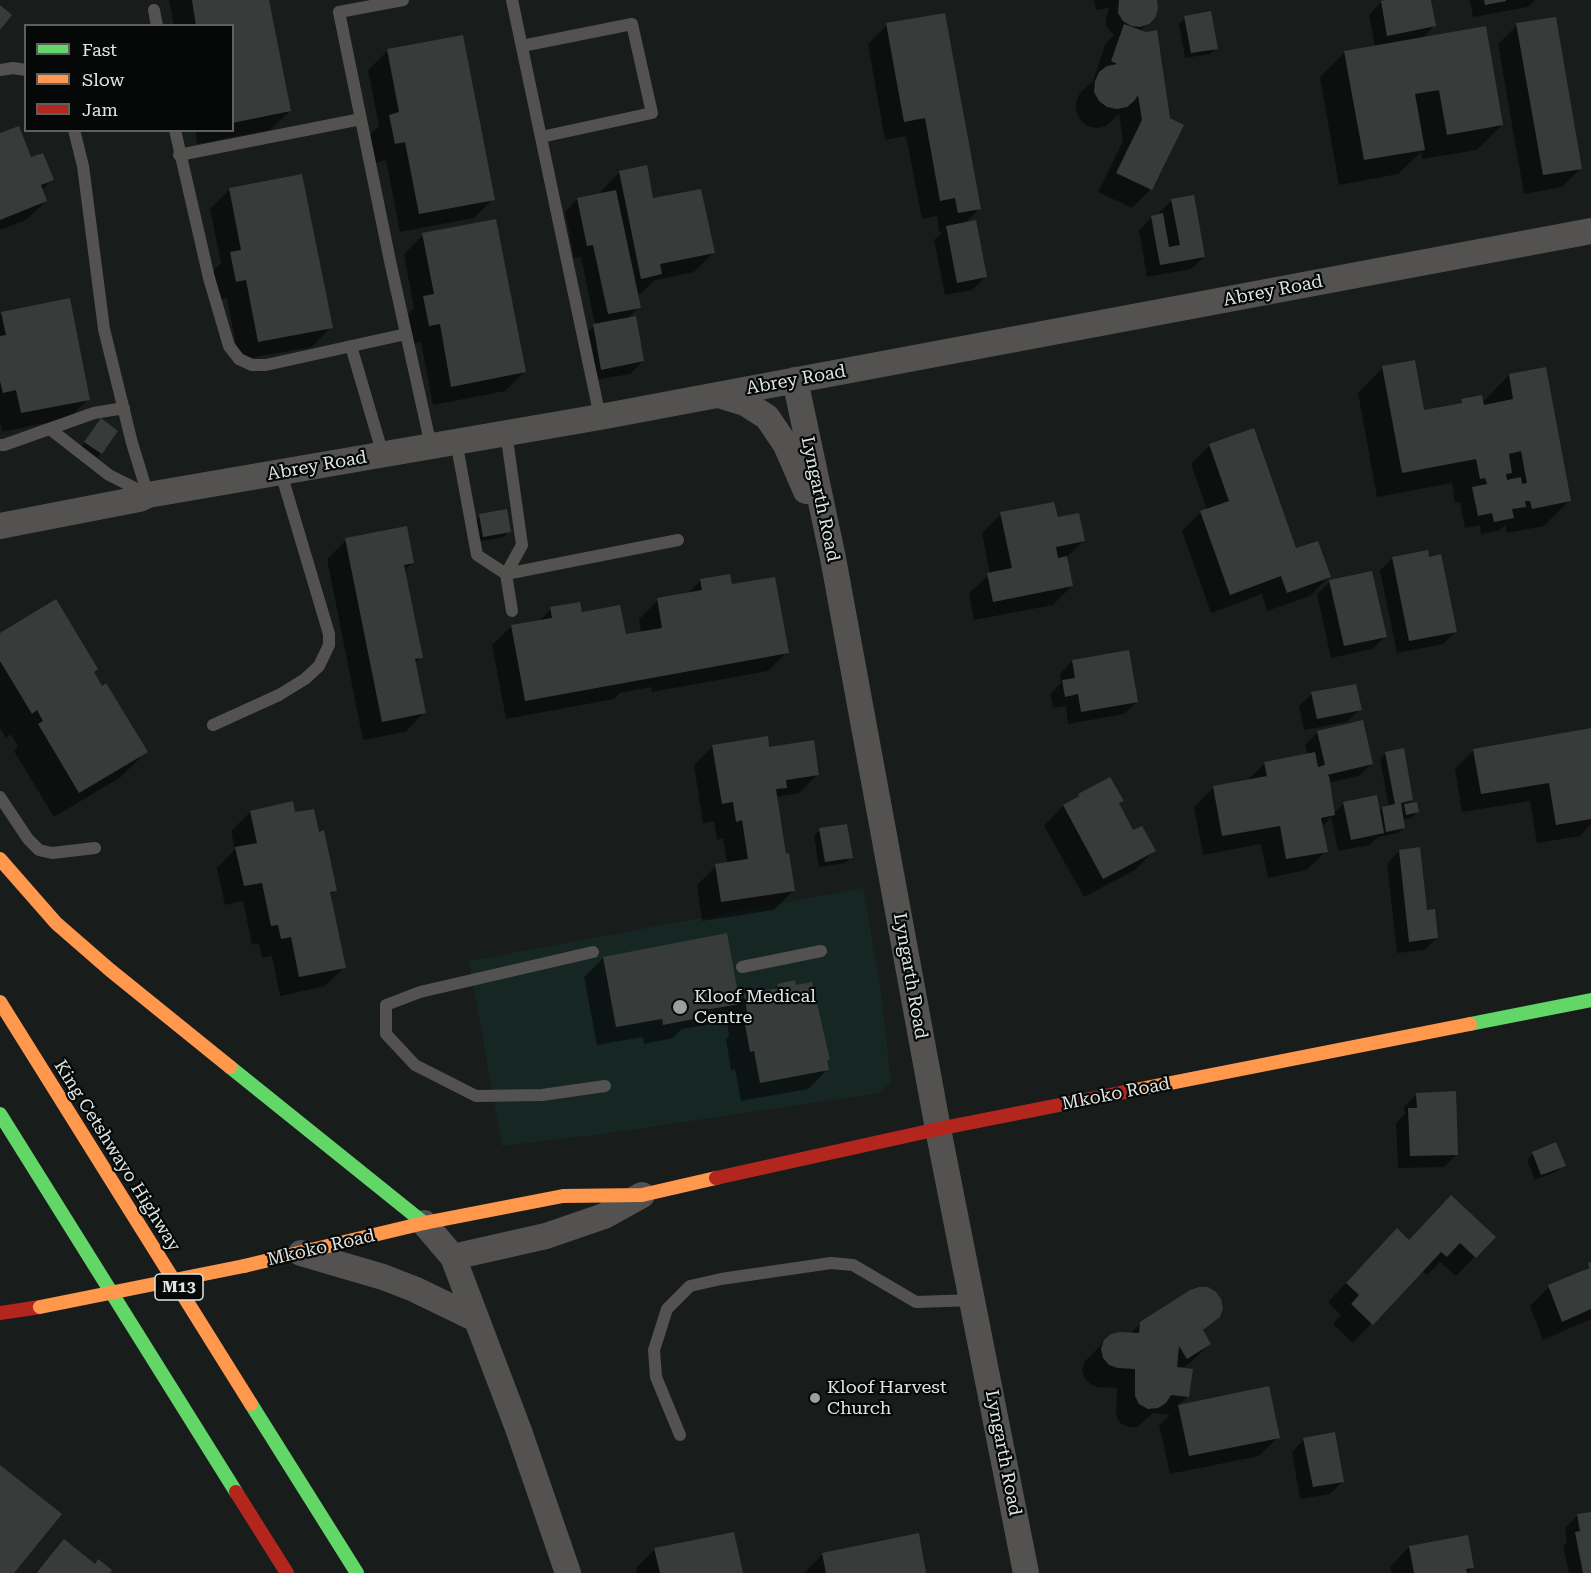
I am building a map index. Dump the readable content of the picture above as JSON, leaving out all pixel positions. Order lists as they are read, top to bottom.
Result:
{
  "streets": {
    "main road": ["Mkoko Road", "King Cetshwayo Highway", "M13"],
    "street": ["Abrey Road", "Lyngarth Road"]
  },
  "crossings": [
    ["Abrey Road", "Lyngarth Road"],
    ["Lyngarth Road", "Mkoko Road"]
  ],
  "places": ["Kloof Medical Centre", "Kloof Harvest Church"],
  "legend": ["Fast", "Slow", "Jam"]
}
